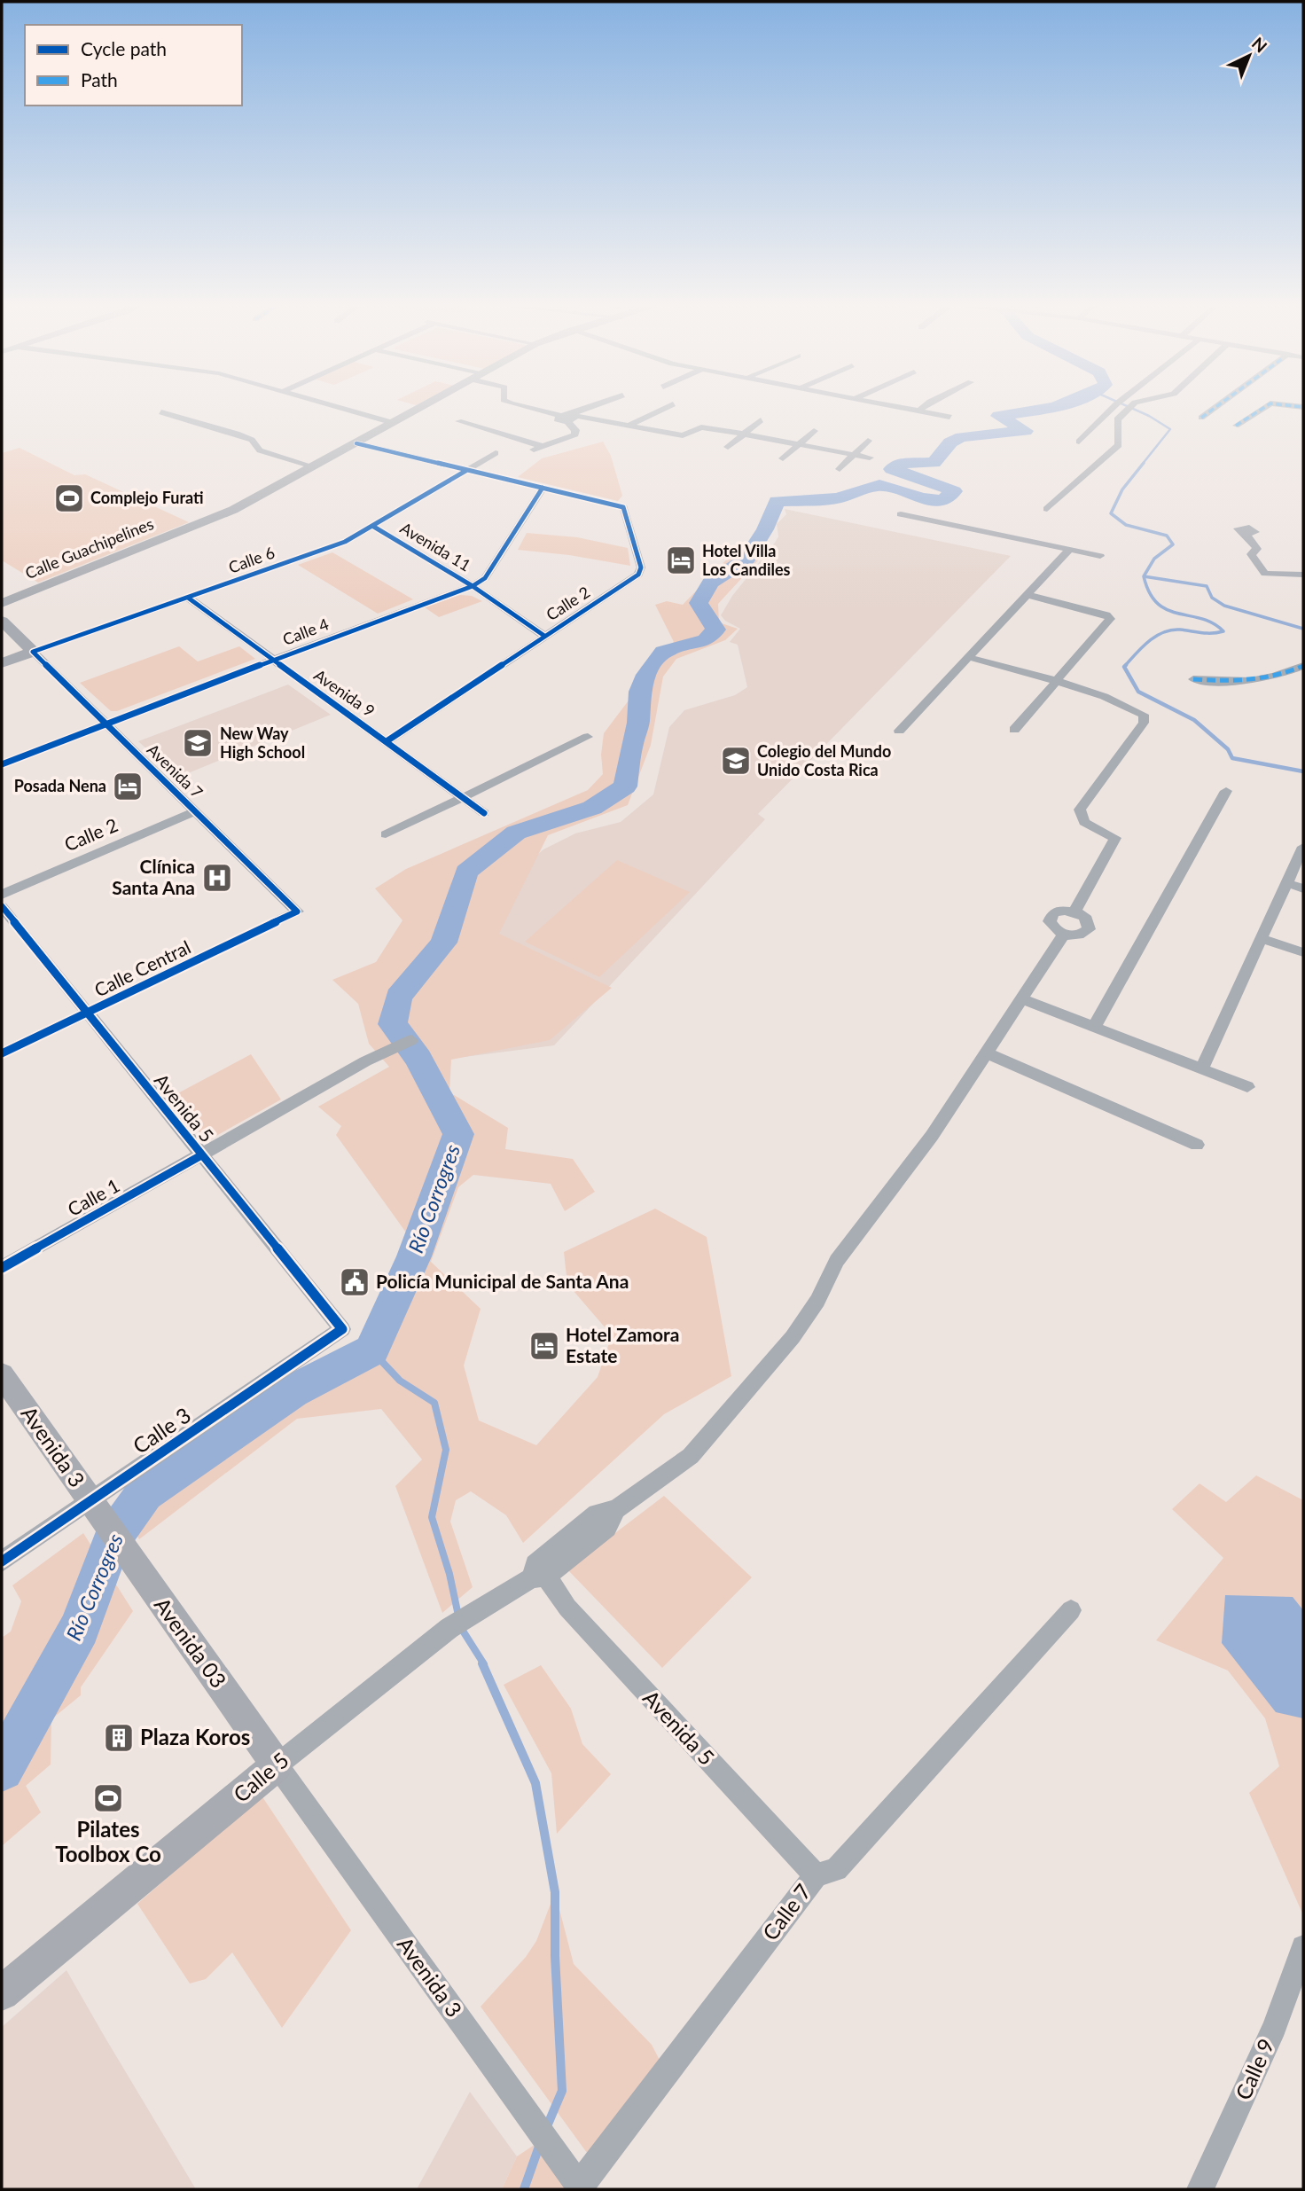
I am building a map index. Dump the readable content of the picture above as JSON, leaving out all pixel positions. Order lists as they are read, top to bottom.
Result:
{
  "streets": {
    "street": [
      "Avenida 11",
      "Calle Guachipelines",
      "Calle 6",
      "Calle 2",
      "Calle 4",
      "Avenida 9",
      "Avenida 7",
      "Calle Central",
      "Avenida 5",
      "Calle 1",
      "Calle 3",
      "Avenida 3",
      "Avenida 03",
      "Calle 5",
      "Calle 7",
      "Calle 9"
    ]
  },
  "crossings": [
    ["Avenida 11", "Calle 6"],
    ["Avenida 11", "Calle 2"],
    ["Avenida 11", "Calle 4"],
    ["Calle 6", "Avenida 9"],
    ["Calle 6", "Avenida 7"],
    ["Calle 2", "Calle 4"],
    ["Calle 2", "Avenida 9"],
    ["Calle 2", "Avenida 7"],
    ["Calle 4", "Avenida 9"],
    ["Calle 4", "Avenida 7"],
    ["Avenida 7", "Calle Central"],
    ["Calle Central", "Avenida 5"],
    ["Avenida 5", "Calle 1"],
    ["Avenida 5", "Calle 3"],
    ["Avenida 5", "Calle 5"],
    ["Avenida 5", "Calle 7"],
    ["Calle 3", "Avenida 3"],
    ["Calle 3", "Avenida 03"],
    ["Avenida 3", "Avenida 03"],
    ["Avenida 3", "Calle 5"],
    ["Avenida 3", "Calle 7"],
    ["Avenida 03", "Calle 5"]
  ],
  "water": ["Río Corrogres"],
  "places": {
    "sports": ["Complejo Furati", "Pilates Toolbox Co"],
    "hotel": ["Hotel Villa Los Candiles", "Posada Nena", "Hotel Zamora Estate"],
    "school or university": ["New Way High School", "Colegio del Mundo Unido Costa Rica"],
    "hospital": ["Clínica Santa Ana"],
    "public building": ["Policía Municipal de Santa Ana"],
    "building": ["Plaza Koros"]
  },
  "legend": ["Cycle path", "Path"],
  "north": "top right"
}
